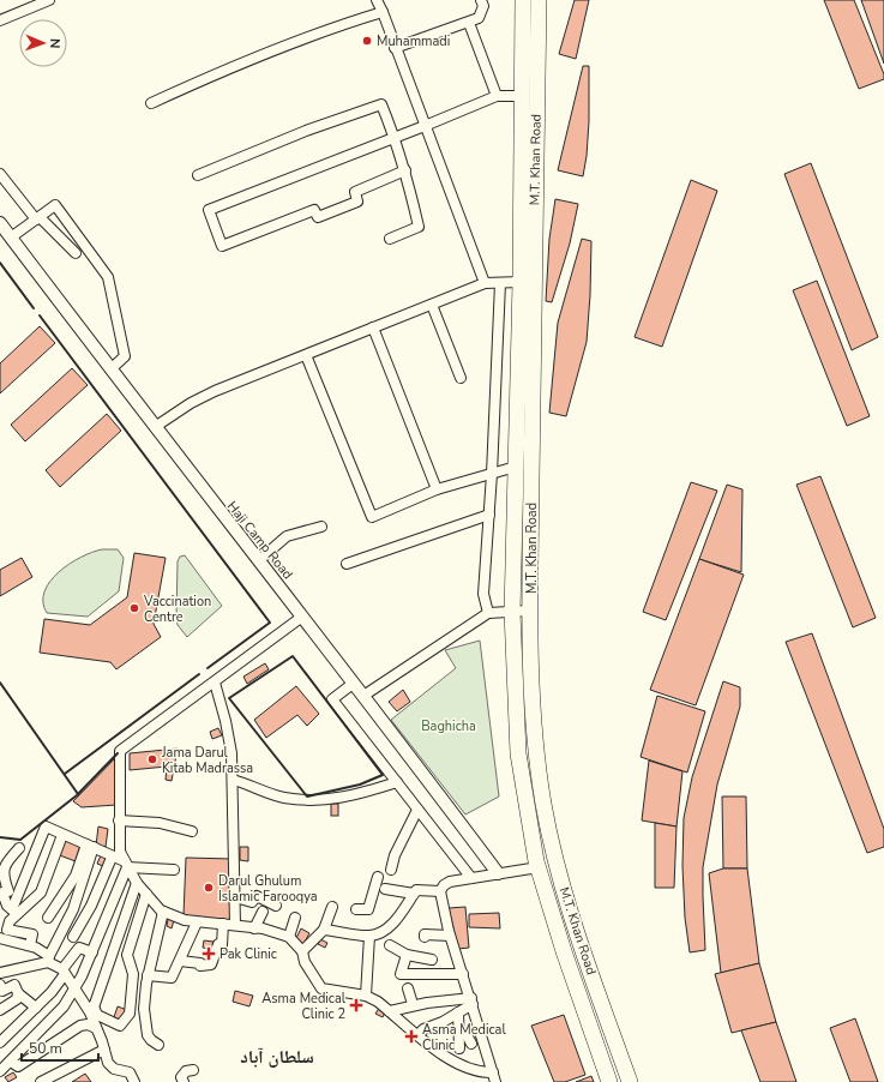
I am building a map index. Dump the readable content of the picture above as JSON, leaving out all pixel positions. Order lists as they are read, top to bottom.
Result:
{
  "streets": {
    "highway": ["M.T. Khan Road"],
    "street": ["Haji Camp Road"]
  },
  "districts": ["سلطان آباد"],
  "parks": ["Baghicha"],
  "places": {
    "other": [
      "Muhammadi",
      "Vaccination Centre",
      "Jama Darul Kitab Madrassa",
      "Darul Ghulum Islamic Farooqya"
    ],
    "health": ["Pak Clinic", "Asma Medical Clinic 2", "Asma Medical Clinic"]
  },
  "scale_bar": "50 m",
  "north": "right"
}
